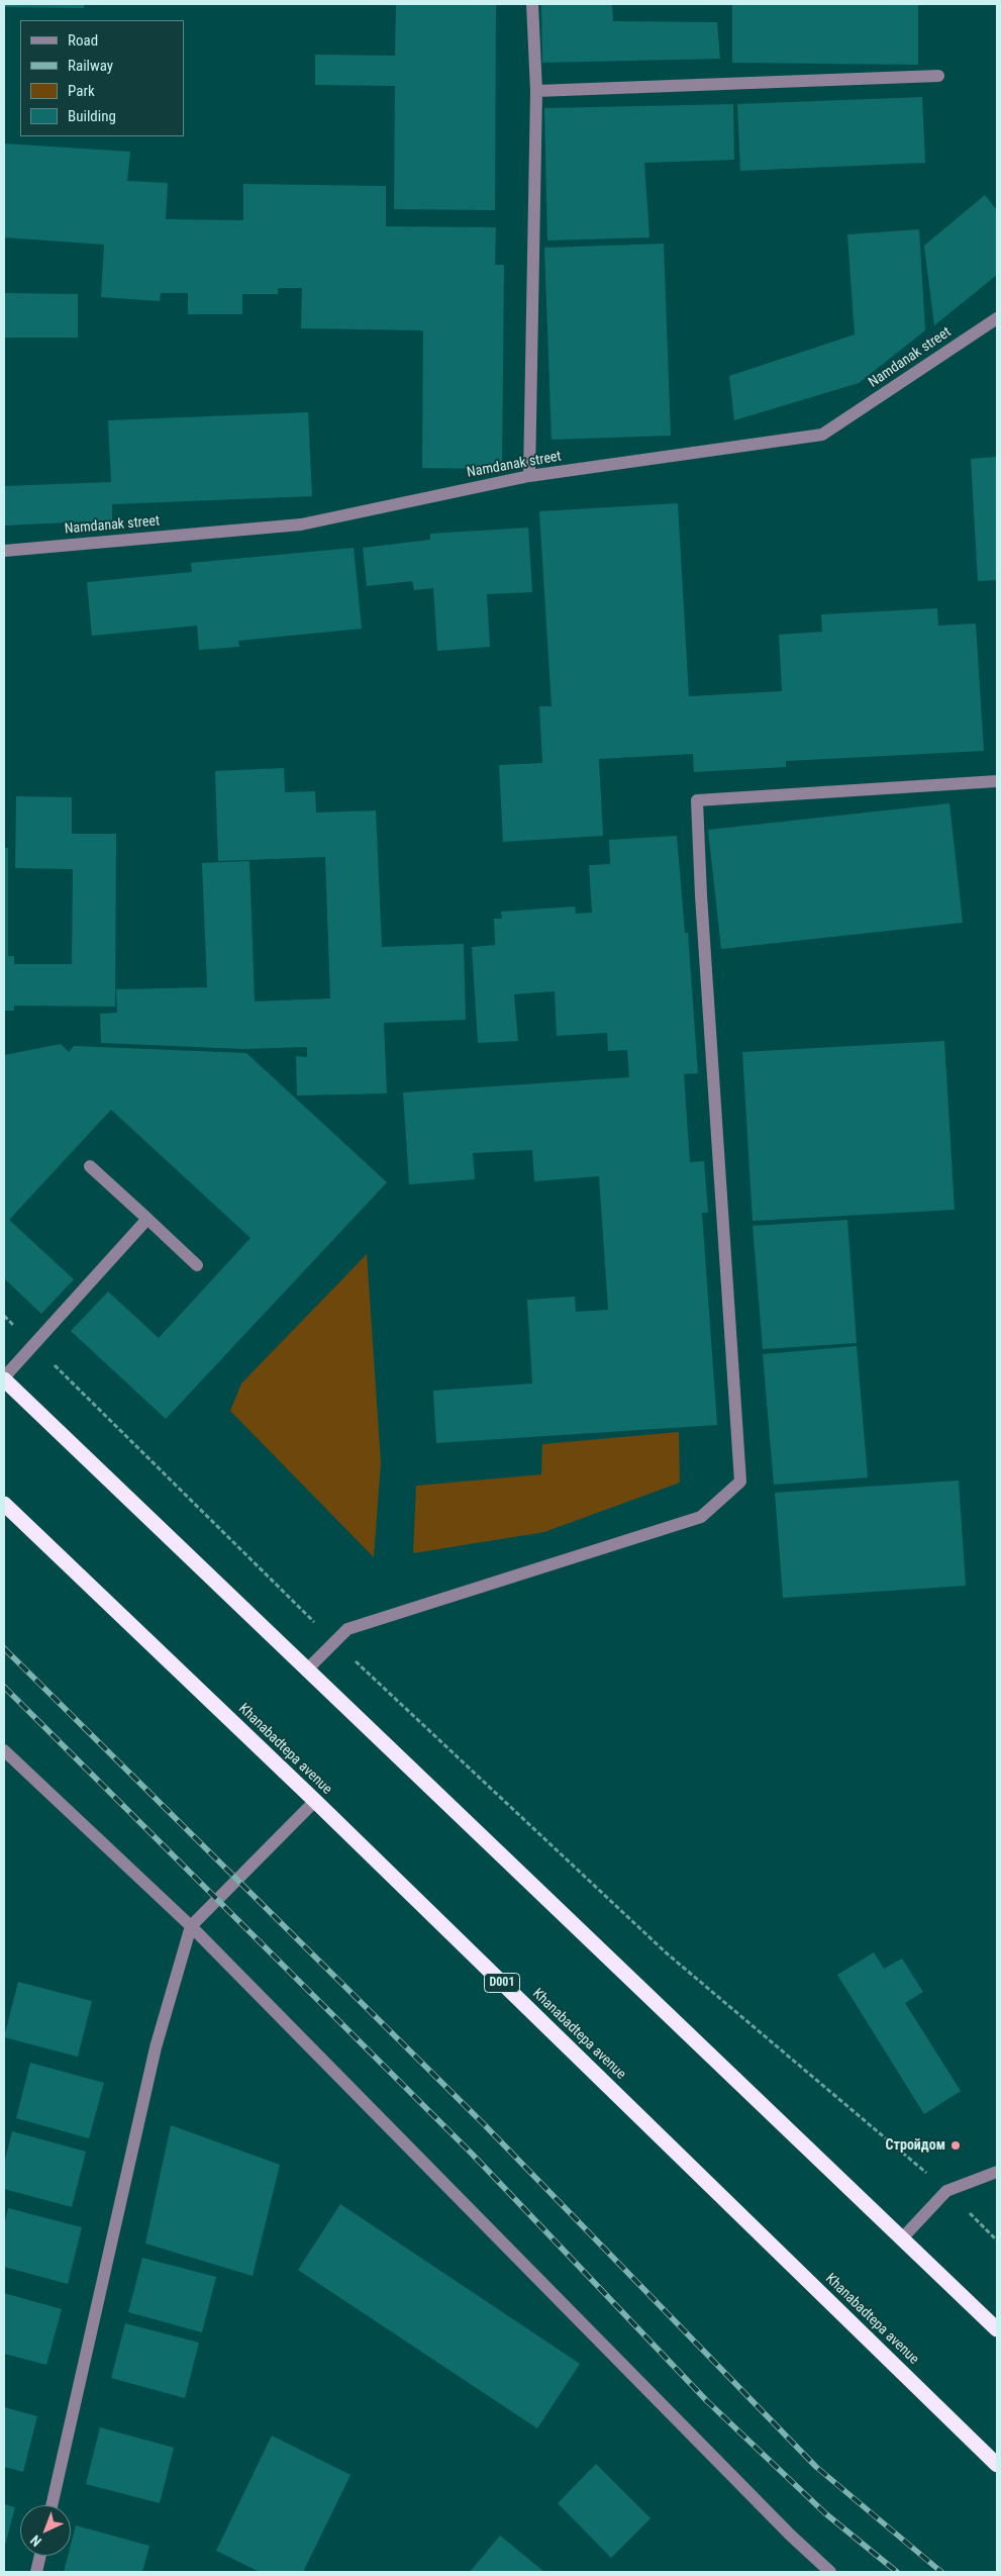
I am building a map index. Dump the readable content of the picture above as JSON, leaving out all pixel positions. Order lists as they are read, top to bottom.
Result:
{
  "streets": {
    "highway": ["Khanabadtepa avenue", "D001"],
    "street": ["Namdanak street"]
  },
  "places": ["Стройдом"],
  "legend": [
    "Road",
    "Railway",
    "Park",
    "Building"
  ],
  "north": "bottom left"
}
